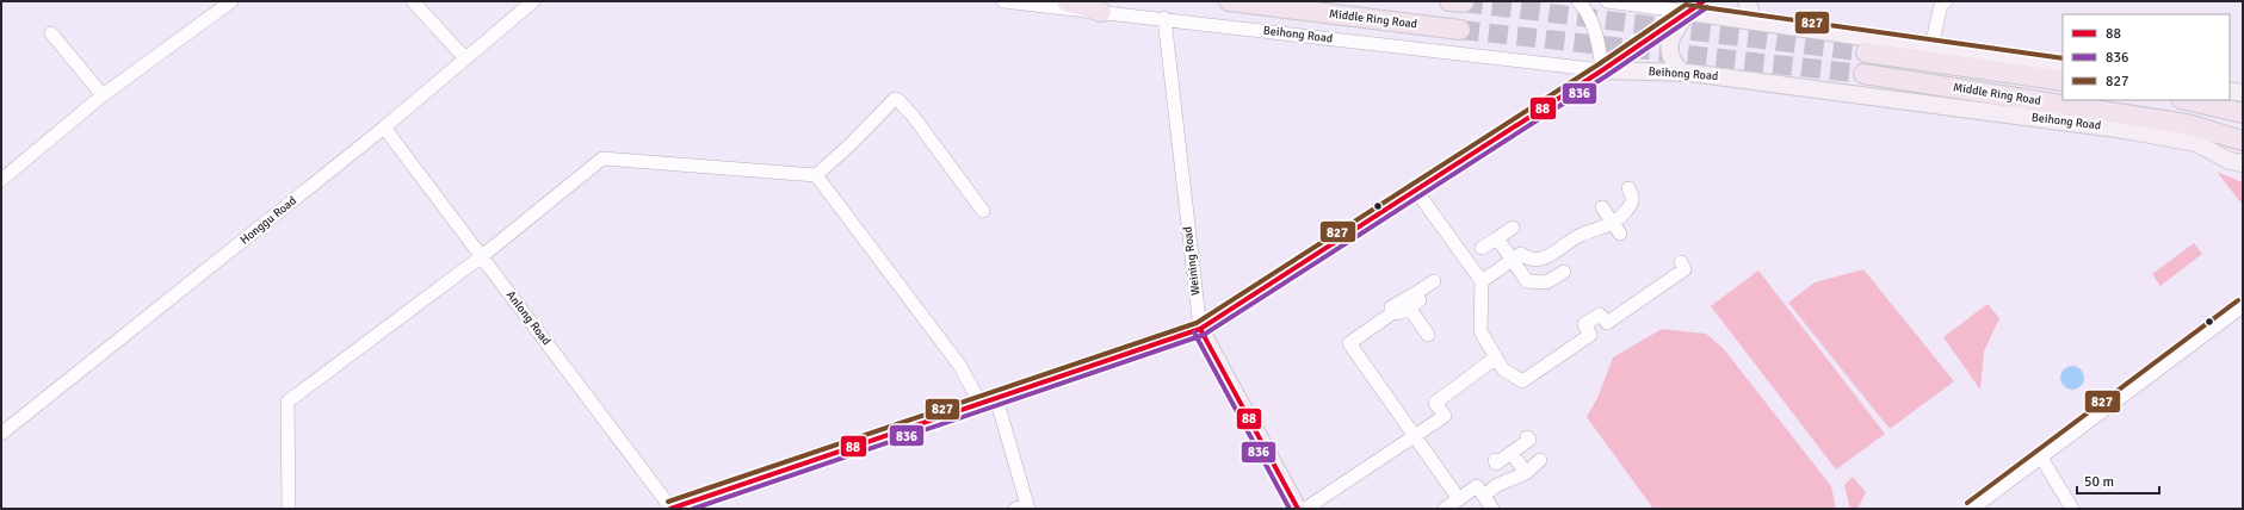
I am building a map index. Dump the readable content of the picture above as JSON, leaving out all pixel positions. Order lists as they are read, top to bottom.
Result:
{
  "streets": {
    "highway": ["Middle Ring Road"],
    "main road": ["Beihong Road", "Weining Road"],
    "street": ["Honggu Road", "Anlong Road"]
  },
  "crossings": [
    ["Beihong Road", "Weining Road"],
    ["Honggu Road", "Anlong Road"]
  ],
  "lines": ["transit line 88", "transit line 827", "transit line 836"],
  "legend": ["88", "836", "827"],
  "scale_bar": "50 m"
}
